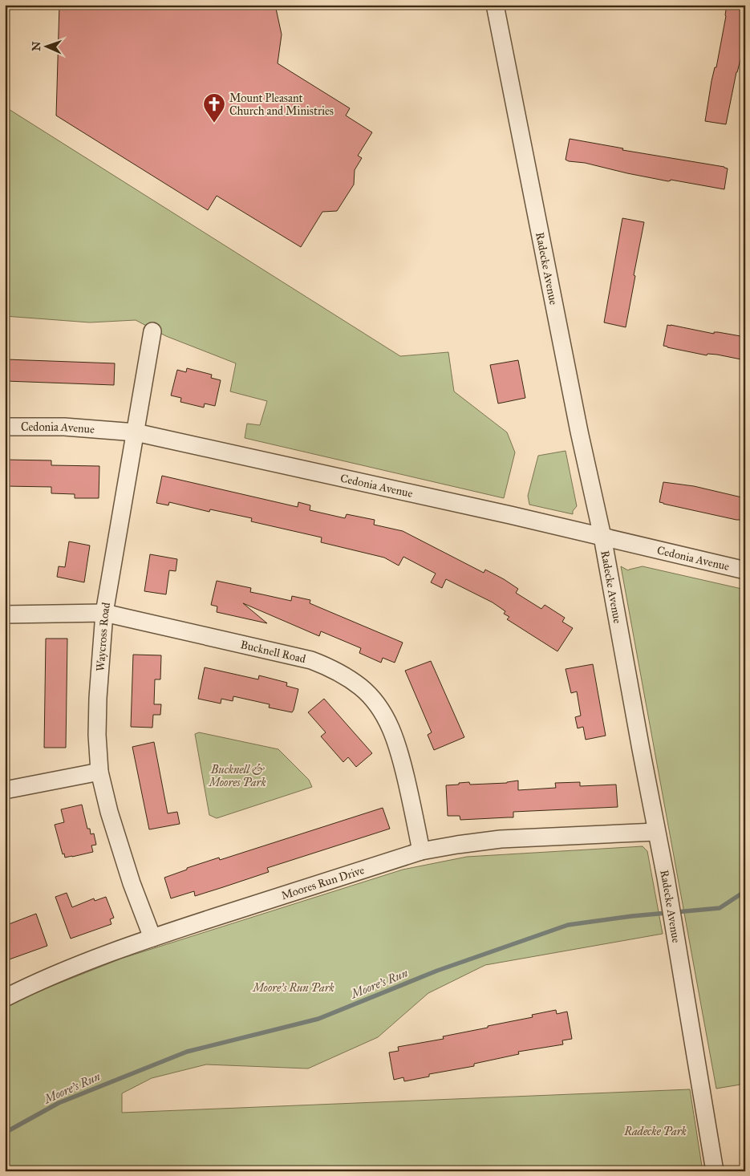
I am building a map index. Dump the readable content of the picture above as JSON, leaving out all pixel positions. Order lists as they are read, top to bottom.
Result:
{
  "streets": {
    "street": [
      "Radecke Avenue",
      "Cedonia Avenue",
      "Waycross Road",
      "Bucknell Road",
      "Moores Run Drive"
    ]
  },
  "crossings": [
    ["Radecke Avenue", "Cedonia Avenue"],
    ["Radecke Avenue", "Moores Run Drive"],
    ["Cedonia Avenue", "Waycross Road"],
    ["Waycross Road", "Bucknell Road"],
    ["Waycross Road", "Moores Run Drive"],
    ["Bucknell Road", "Moores Run Drive"]
  ],
  "water": ["Moore's Run"],
  "parks": ["Bucknell & Moores Park", "Moore's Run Park", "Radecke Park"],
  "places": {
    "church": ["Mount Pleasant Church and Ministries"]
  },
  "north": "left"
}
